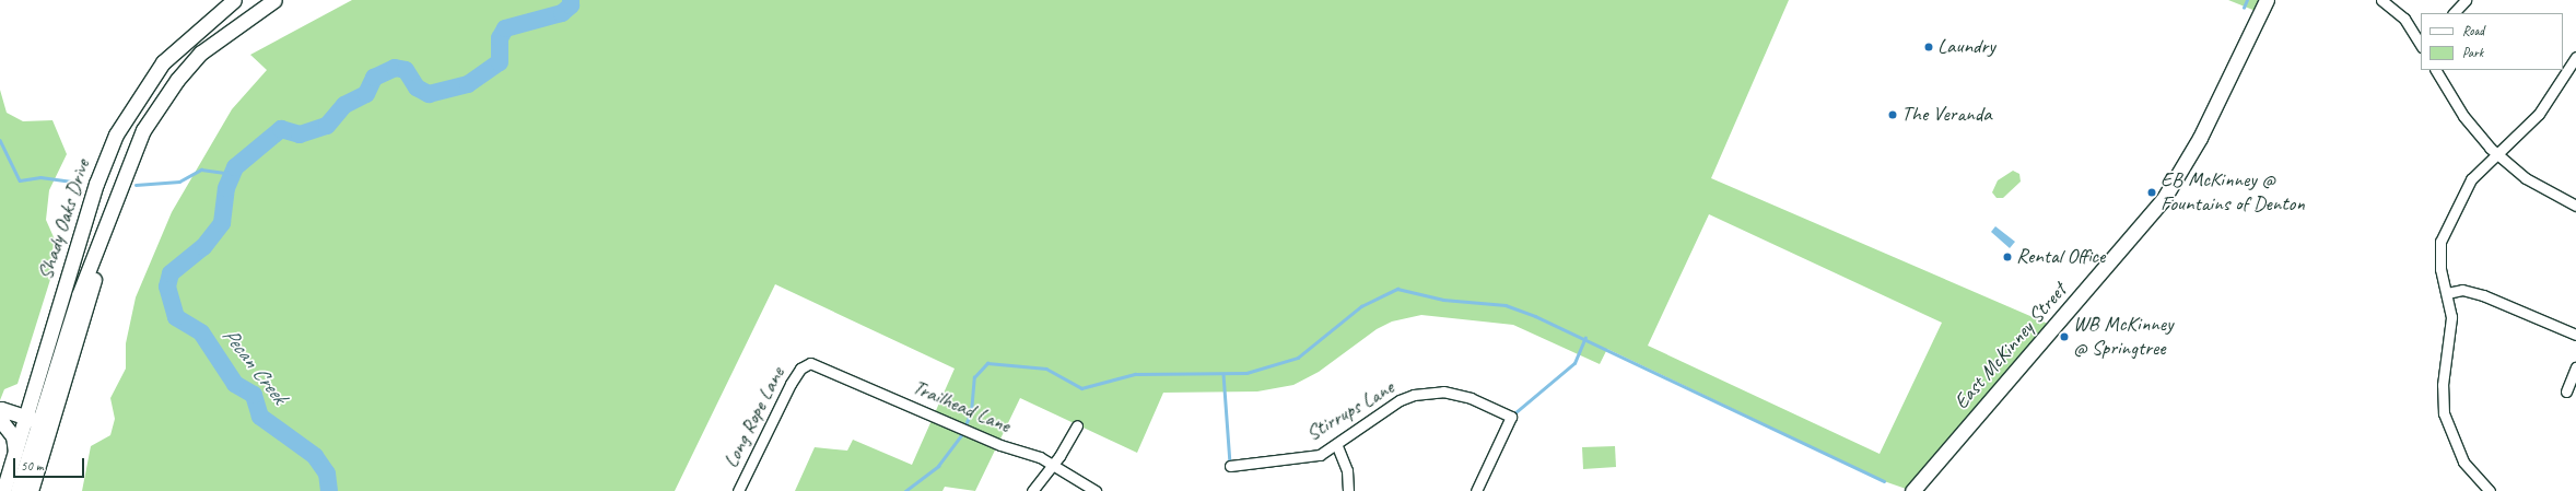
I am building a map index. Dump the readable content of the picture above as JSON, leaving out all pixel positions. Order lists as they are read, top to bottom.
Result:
{
  "streets": {
    "street": [
      "Shady Oaks Drive",
      "East McKinney Street",
      "Trailhead Lane",
      "Stirrups Lane",
      "Long Rope Lane"
    ]
  },
  "crossings": [
    ["Trailhead Lane", "Long Rope Lane"]
  ],
  "water": ["Pecan Creek"],
  "places": [
    "Laundry",
    "The Veranda",
    "EB McKinney @ Fountains of Denton",
    "Rental Office",
    "WB McKinney @ Springtree"
  ],
  "legend": ["Road", "Park"],
  "scale_bar": "50 m"
}
